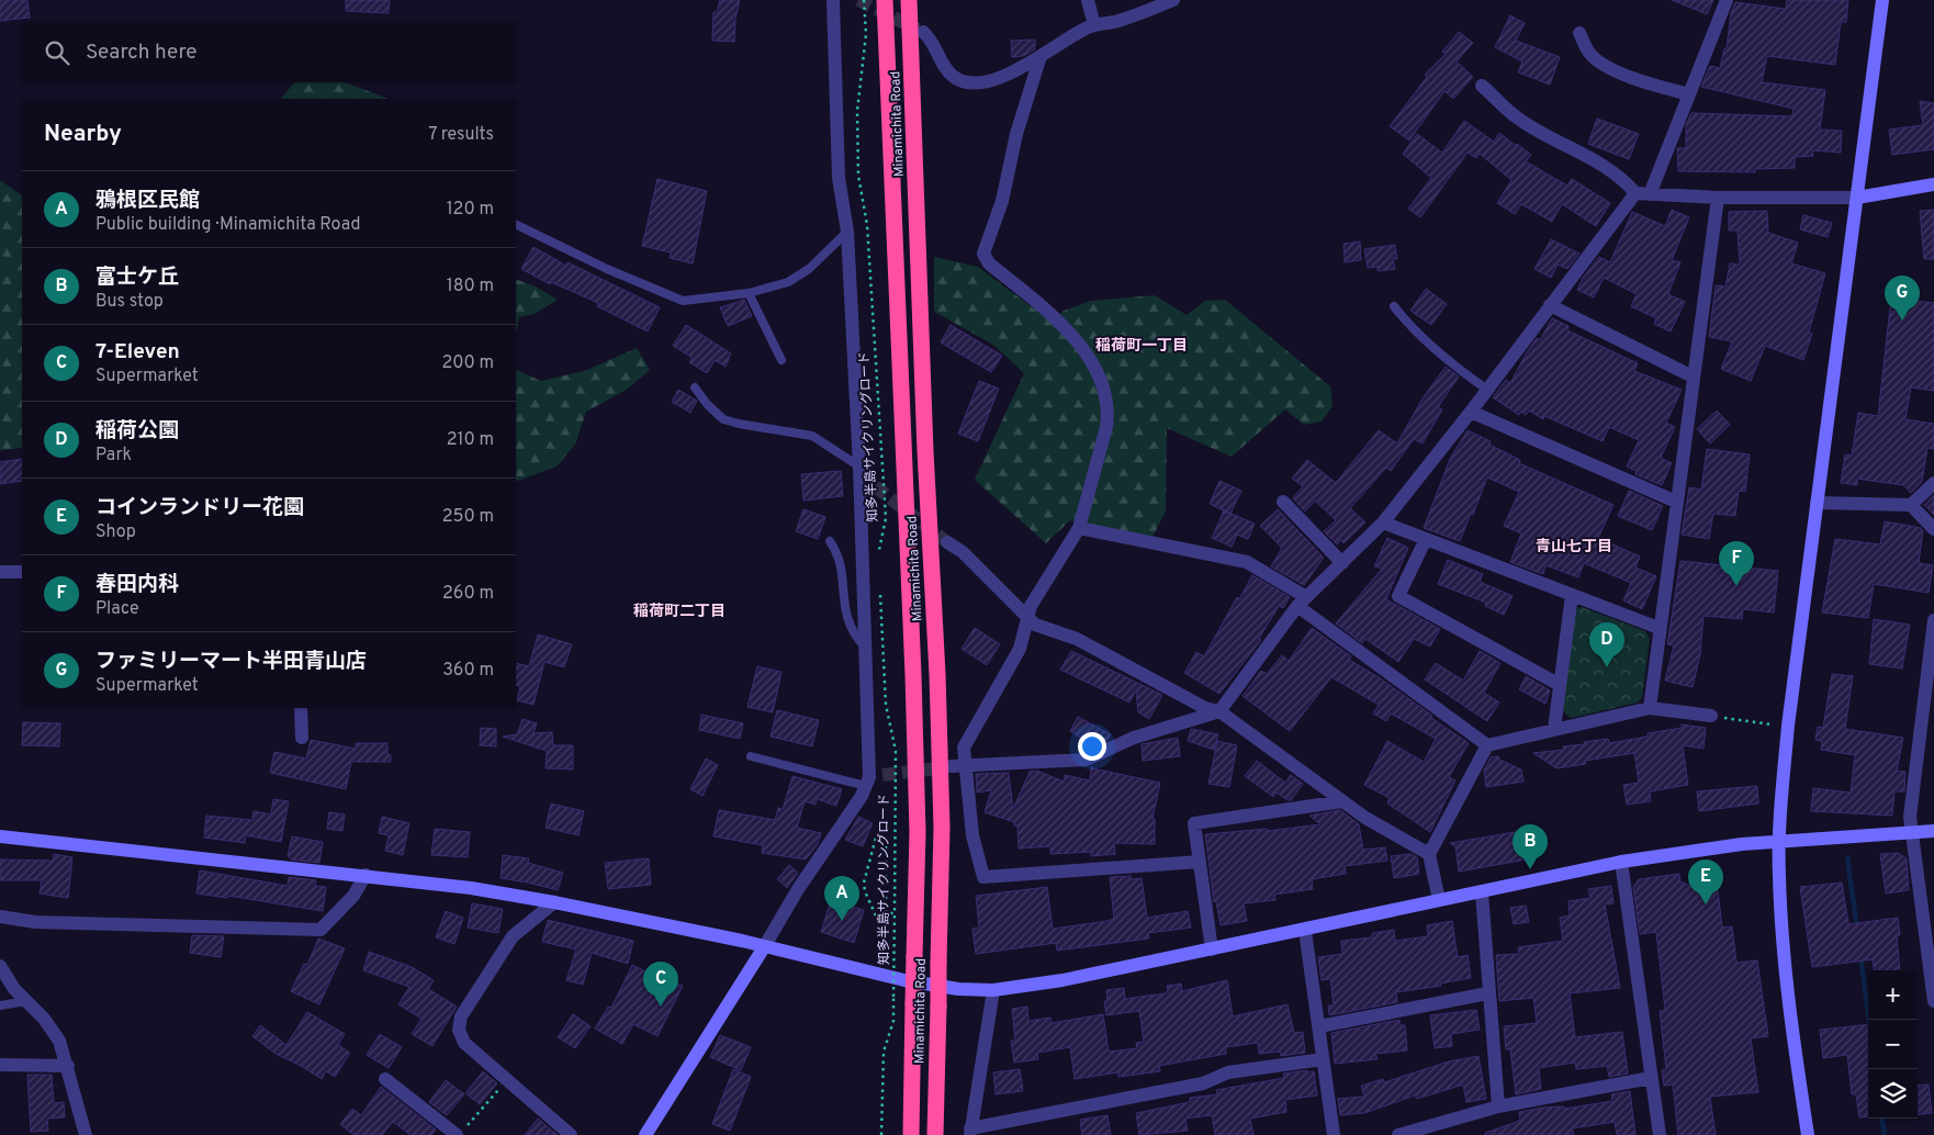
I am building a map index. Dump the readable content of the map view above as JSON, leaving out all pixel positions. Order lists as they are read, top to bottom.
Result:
{
  "streets": {
    "highway": ["Minamichita Road"],
    "path": ["知多半島サイクリングロード"]
  },
  "districts": ["稲荷町一丁目", "青山七丁目", "稲荷町二丁目"],
  "page": {
    "search": "Search here",
    "heading": ["Nearby", "7 results"],
    "list": [
      {
        "mark": "A",
        "name": "鴉根区民館",
        "note": "Public building · Minamichita Road",
        "value": "120 m"
      },
      {
        "mark": "B",
        "name": "富士ケ丘",
        "note": "Bus stop",
        "value": "180 m"
      },
      {
        "mark": "C",
        "name": "7-Eleven",
        "note": "Supermarket",
        "value": "200 m"
      },
      {
        "mark": "D",
        "name": "稲荷公園",
        "note": "Park",
        "value": "210 m"
      },
      {
        "mark": "E",
        "name": "コインランドリー花園",
        "note": "Shop",
        "value": "250 m"
      },
      {
        "mark": "F",
        "name": "春田内科",
        "note": "Place",
        "value": "260 m"
      },
      {
        "mark": "G",
        "name": "ファミリーマート半田青山店",
        "note": "Supermarket",
        "value": "360 m"
      }
    ],
    "pins": [
      "G",
      "F",
      "D",
      "B",
      "E",
      "A",
      "C"
    ],
    "map_buttons": ["+", "−"]
  }
}
